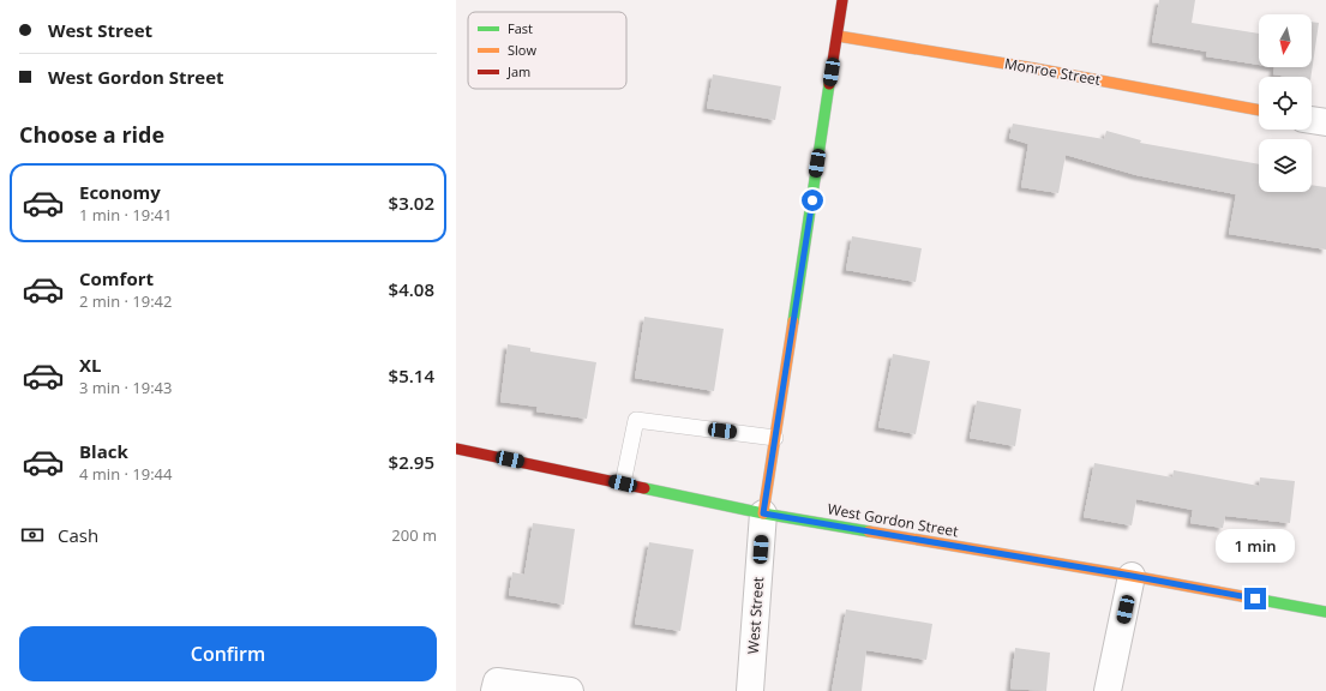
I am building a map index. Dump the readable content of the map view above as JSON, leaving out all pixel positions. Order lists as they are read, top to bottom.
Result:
{
  "streets": {
    "street": ["Monroe Street", "West Gordon Street", "West Street"]
  },
  "crossings": [
    ["Monroe Street", "West Street"],
    ["West Gordon Street", "West Street"]
  ],
  "legend": ["Fast", "Slow", "Jam"],
  "north": "bottom",
  "page": {
    "banner": ["West Street", "West Gordon Street"],
    "heading": "Choose a ride",
    "list": [
      {
        "name": "Economy",
        "note": "1 min · 19:41",
        "value": "$3.02"
      },
      {
        "name": "Comfort",
        "note": "2 min · 19:42",
        "value": "$4.08"
      },
      {
        "name": "XL",
        "note": "3 min · 19:43",
        "value": "$5.14"
      },
      {
        "name": "Black",
        "note": "4 min · 19:44",
        "value": "$2.95"
      }
    ],
    "pay": ["Cash", "200 m"],
    "bubble": "1 min",
    "buttons": "Confirm"
  }
}
